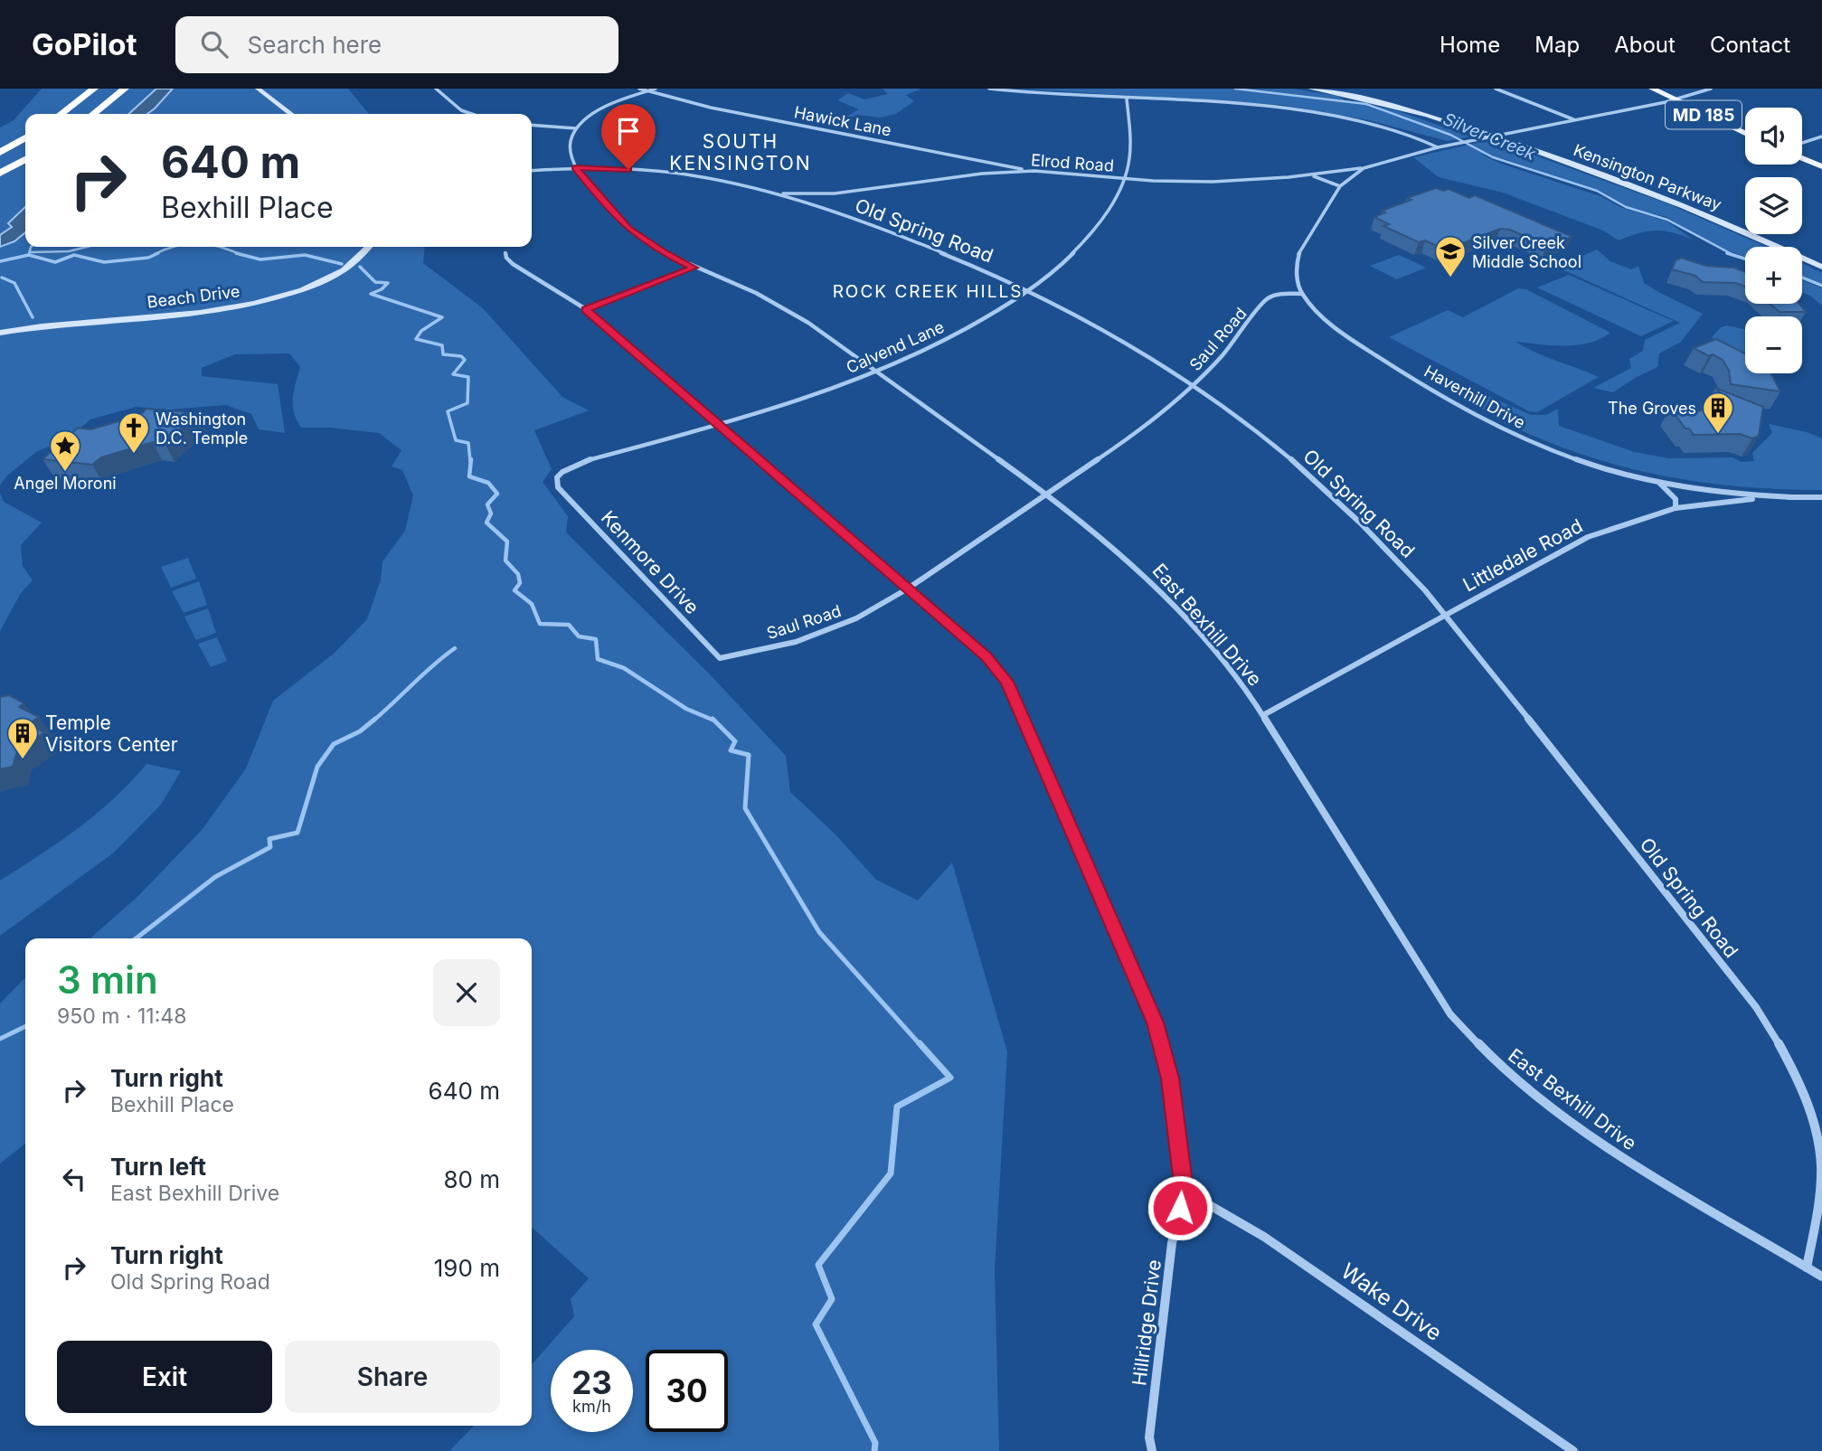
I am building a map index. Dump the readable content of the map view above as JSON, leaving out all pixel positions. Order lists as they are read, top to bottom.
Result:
{
  "streets": {
    "main road": ["MD 185"],
    "street": [
      "Hawick Lane",
      "Elrod Road",
      "Kensington Parkway",
      "Old Spring Road",
      "Beach Drive",
      "Saul Road",
      "Calvend Lane",
      "Haverhill Drive",
      "Littledale Road",
      "Kenmore Drive",
      "East Bexhill Drive",
      "Wake Drive",
      "Hillridge Drive"
    ]
  },
  "crossings": [
    ["Hawick Lane", "Elrod Road"],
    ["Elrod Road", "Old Spring Road"],
    ["Elrod Road", "Calvend Lane"],
    ["Old Spring Road", "Saul Road"],
    ["Old Spring Road", "Calvend Lane"],
    ["Old Spring Road", "Littledale Road"],
    ["Old Spring Road", "East Bexhill Drive"],
    ["Saul Road", "Haverhill Drive"],
    ["Saul Road", "Kenmore Drive"],
    ["Saul Road", "East Bexhill Drive"],
    ["Saul Road", "Hillridge Drive"],
    ["Calvend Lane", "Kenmore Drive"],
    ["Calvend Lane", "East Bexhill Drive"],
    ["Calvend Lane", "Hillridge Drive"],
    ["Haverhill Drive", "Littledale Road"],
    ["Littledale Road", "East Bexhill Drive"],
    ["Wake Drive", "Hillridge Drive"]
  ],
  "districts": ["SOUTH KENSINGTON", "ROCK CREEK HILLS"],
  "water": ["Silver Creek"],
  "places": {
    "school or university": ["Silver Creek Middle School"],
    "building": ["The Groves", "Temple Visitors Center"],
    "church": ["Washington D.C. Temple"],
    "place": ["Angel Moroni"]
  },
  "page": {
    "header": "GoPilot",
    "search": "Search here",
    "nav": [
      "Home",
      "Map",
      "About",
      "Contact"
    ],
    "map_buttons": ["+", "−"],
    "turn": ["640 m", "Bexhill Place"],
    "heading": ["3 min", "950 m · 11:48"],
    "list": [
      {
        "name": "Turn right",
        "note": "Bexhill Place",
        "value": "640 m"
      },
      {
        "name": "Turn left",
        "note": "East Bexhill Drive",
        "value": "80 m"
      },
      {
        "name": "Turn right",
        "note": "Old Spring Road",
        "value": "190 m"
      }
    ],
    "buttons": ["Exit", "Share"],
    "speed": "23 km/h",
    "limit": "30"
  }
}
